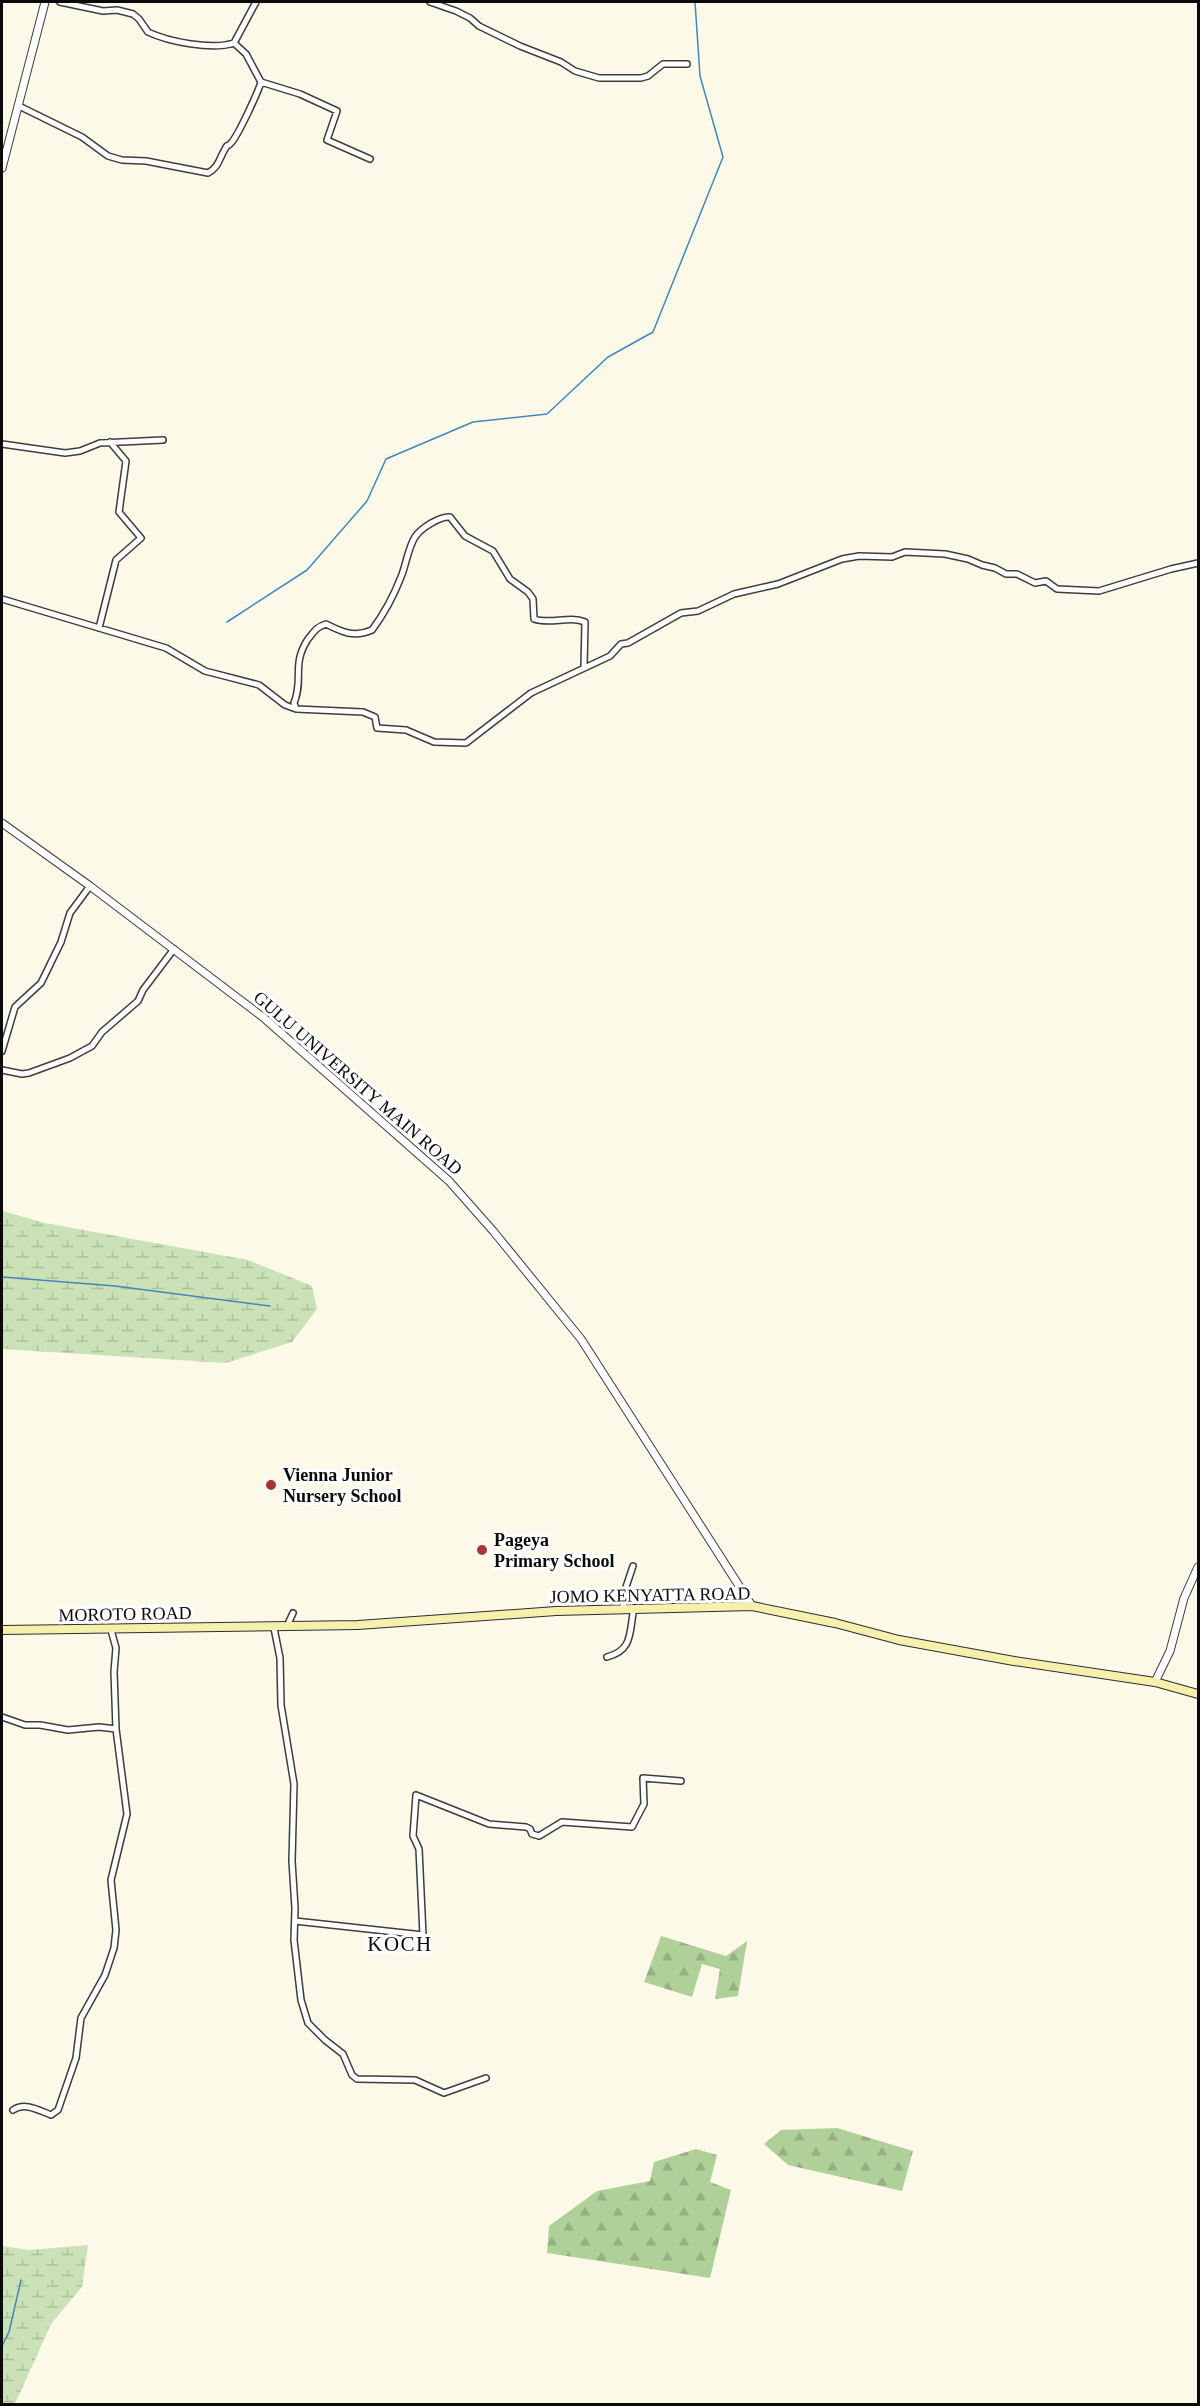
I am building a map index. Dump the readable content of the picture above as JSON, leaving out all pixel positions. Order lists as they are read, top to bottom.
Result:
{
  "streets": {
    "main road": ["JOMO KENYATTA ROAD", "MOROTO ROAD"],
    "street": ["GULU UNIVERSITY MAIN ROAD"]
  },
  "crossings": [
    ["GULU UNIVERSITY MAIN ROAD", "JOMO KENYATTA ROAD"],
    ["JOMO KENYATTA ROAD", "MOROTO ROAD"]
  ],
  "districts": ["KOCH"],
  "places": ["Vienna Junior Nursery School", "Pageya Primary School"]
}
